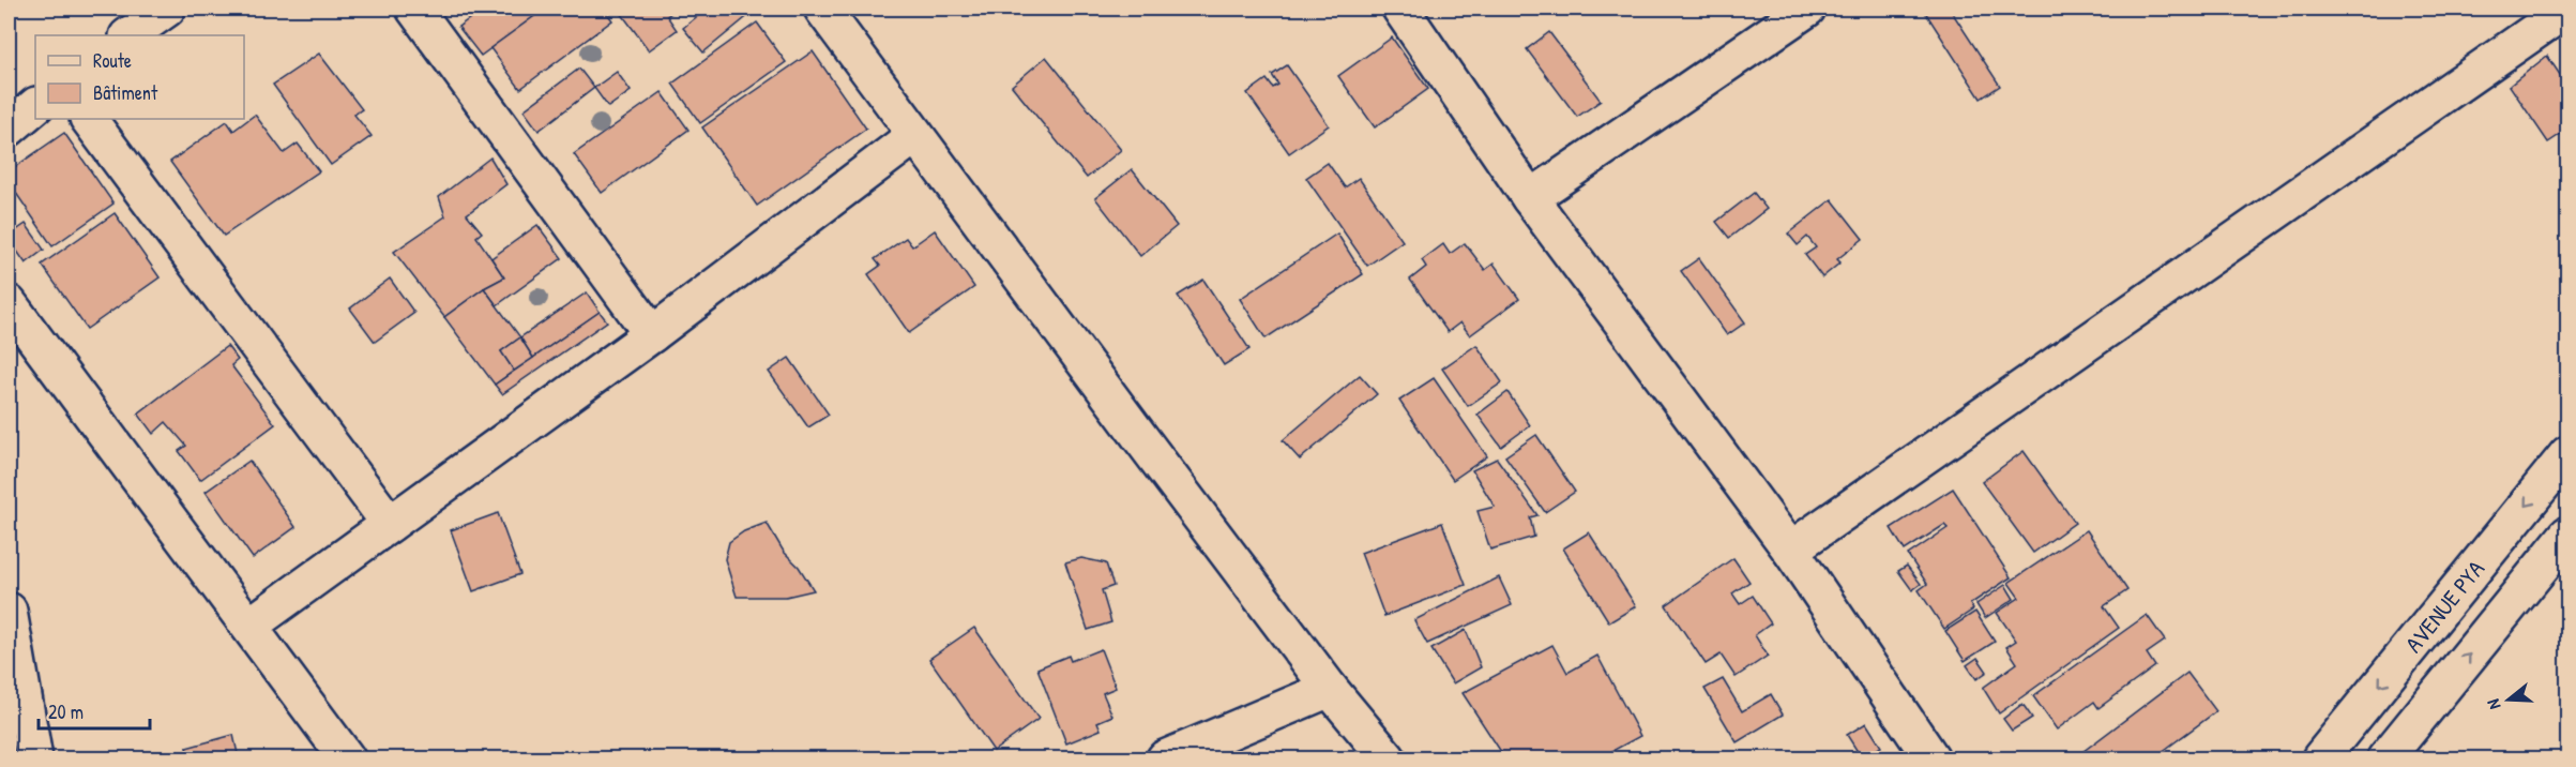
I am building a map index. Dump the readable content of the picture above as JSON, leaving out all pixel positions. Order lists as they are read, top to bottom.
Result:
{
  "streets": {
    "street": ["AVENUE PYA"]
  },
  "legend": ["Route", "Bâtiment"],
  "scale_bar": "20 m",
  "north": "left"
}
